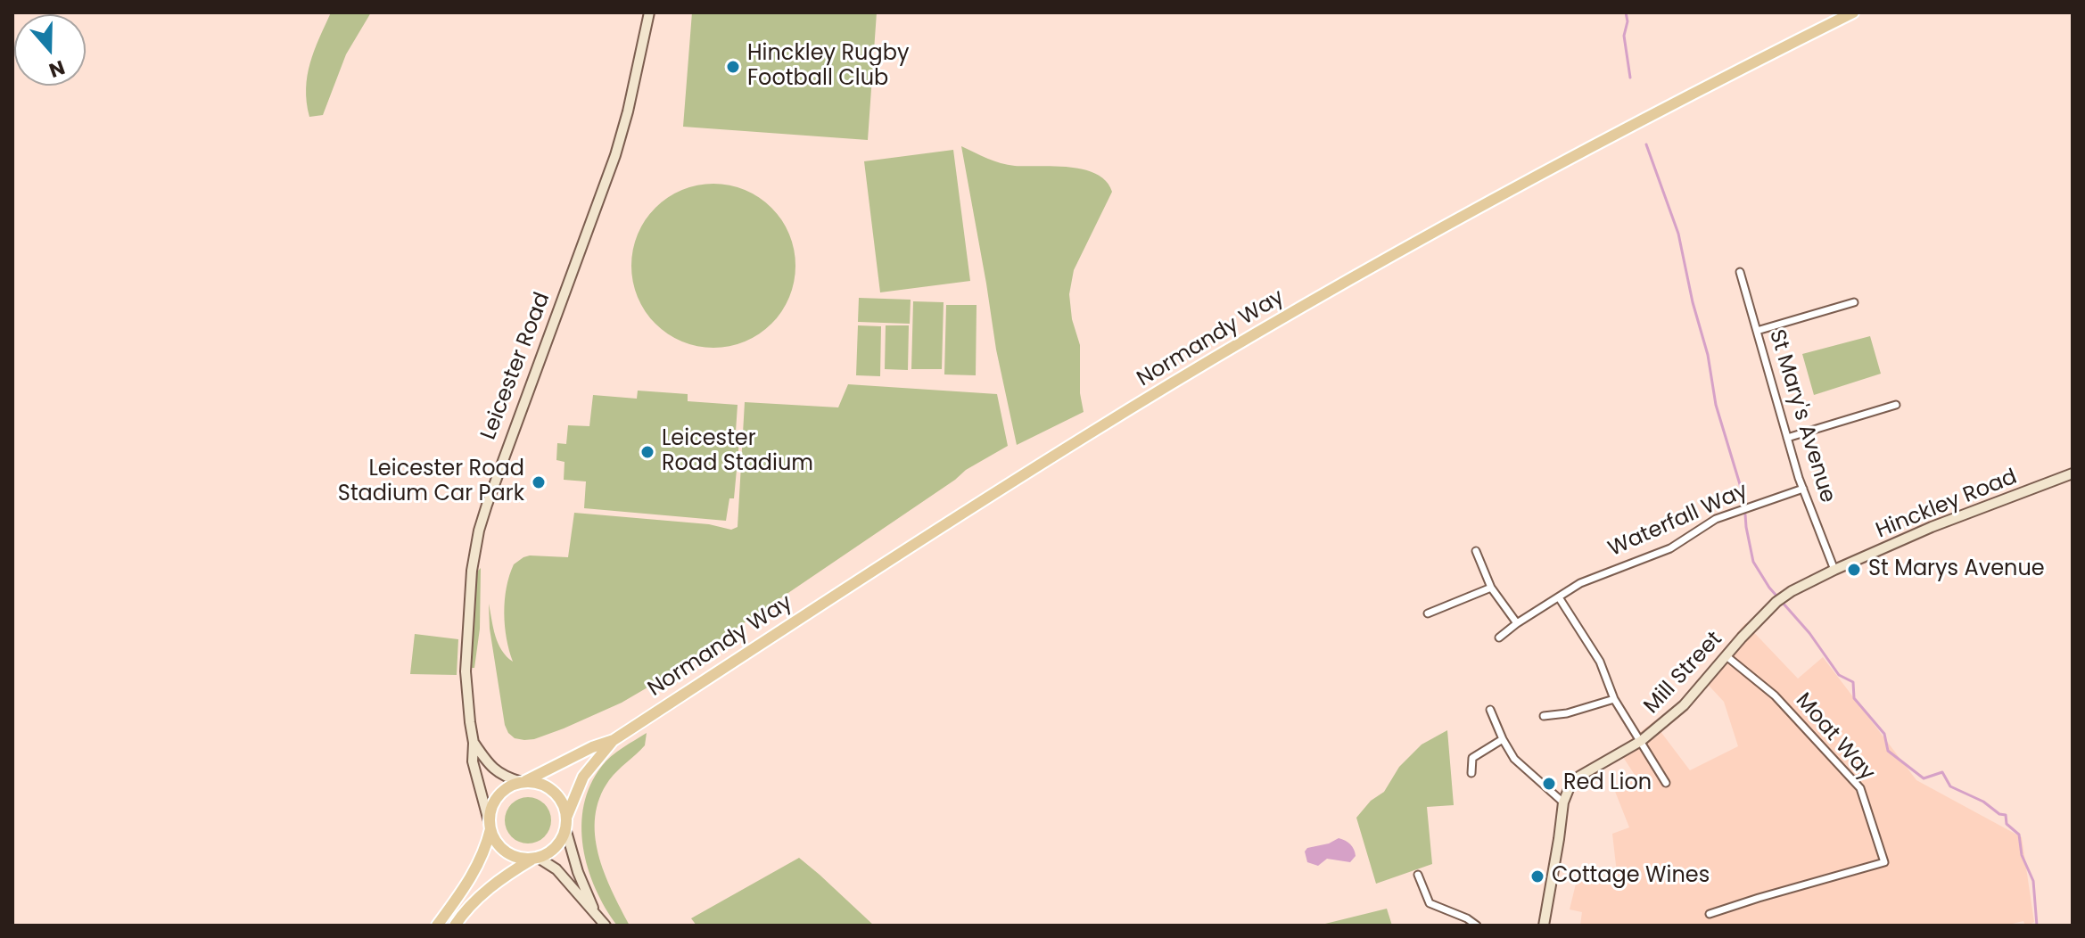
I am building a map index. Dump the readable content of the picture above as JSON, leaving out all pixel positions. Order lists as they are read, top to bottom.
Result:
{
  "streets": {
    "main road": ["Normandy Way"],
    "street": [
      "Leicester Road",
      "St Mary's Avenue",
      "Hinckley Road",
      "Waterfall Way",
      "Mill Street",
      "Moat Way"
    ]
  },
  "crossings": [
    ["Normandy Way", "Leicester Road"],
    ["St Mary's Avenue", "Hinckley Road"],
    ["St Mary's Avenue", "Waterfall Way"],
    ["St Mary's Avenue", "Mill Street"],
    ["Hinckley Road", "Mill Street"],
    ["Mill Street", "Moat Way"]
  ],
  "places": [
    "Hinckley Rugby Football Club",
    "Leicester Road Stadium",
    "Leicester Road Stadium Car Park",
    "St Marys Avenue",
    "Red Lion",
    "Cottage Wines"
  ],
  "north": "bottom"
}
